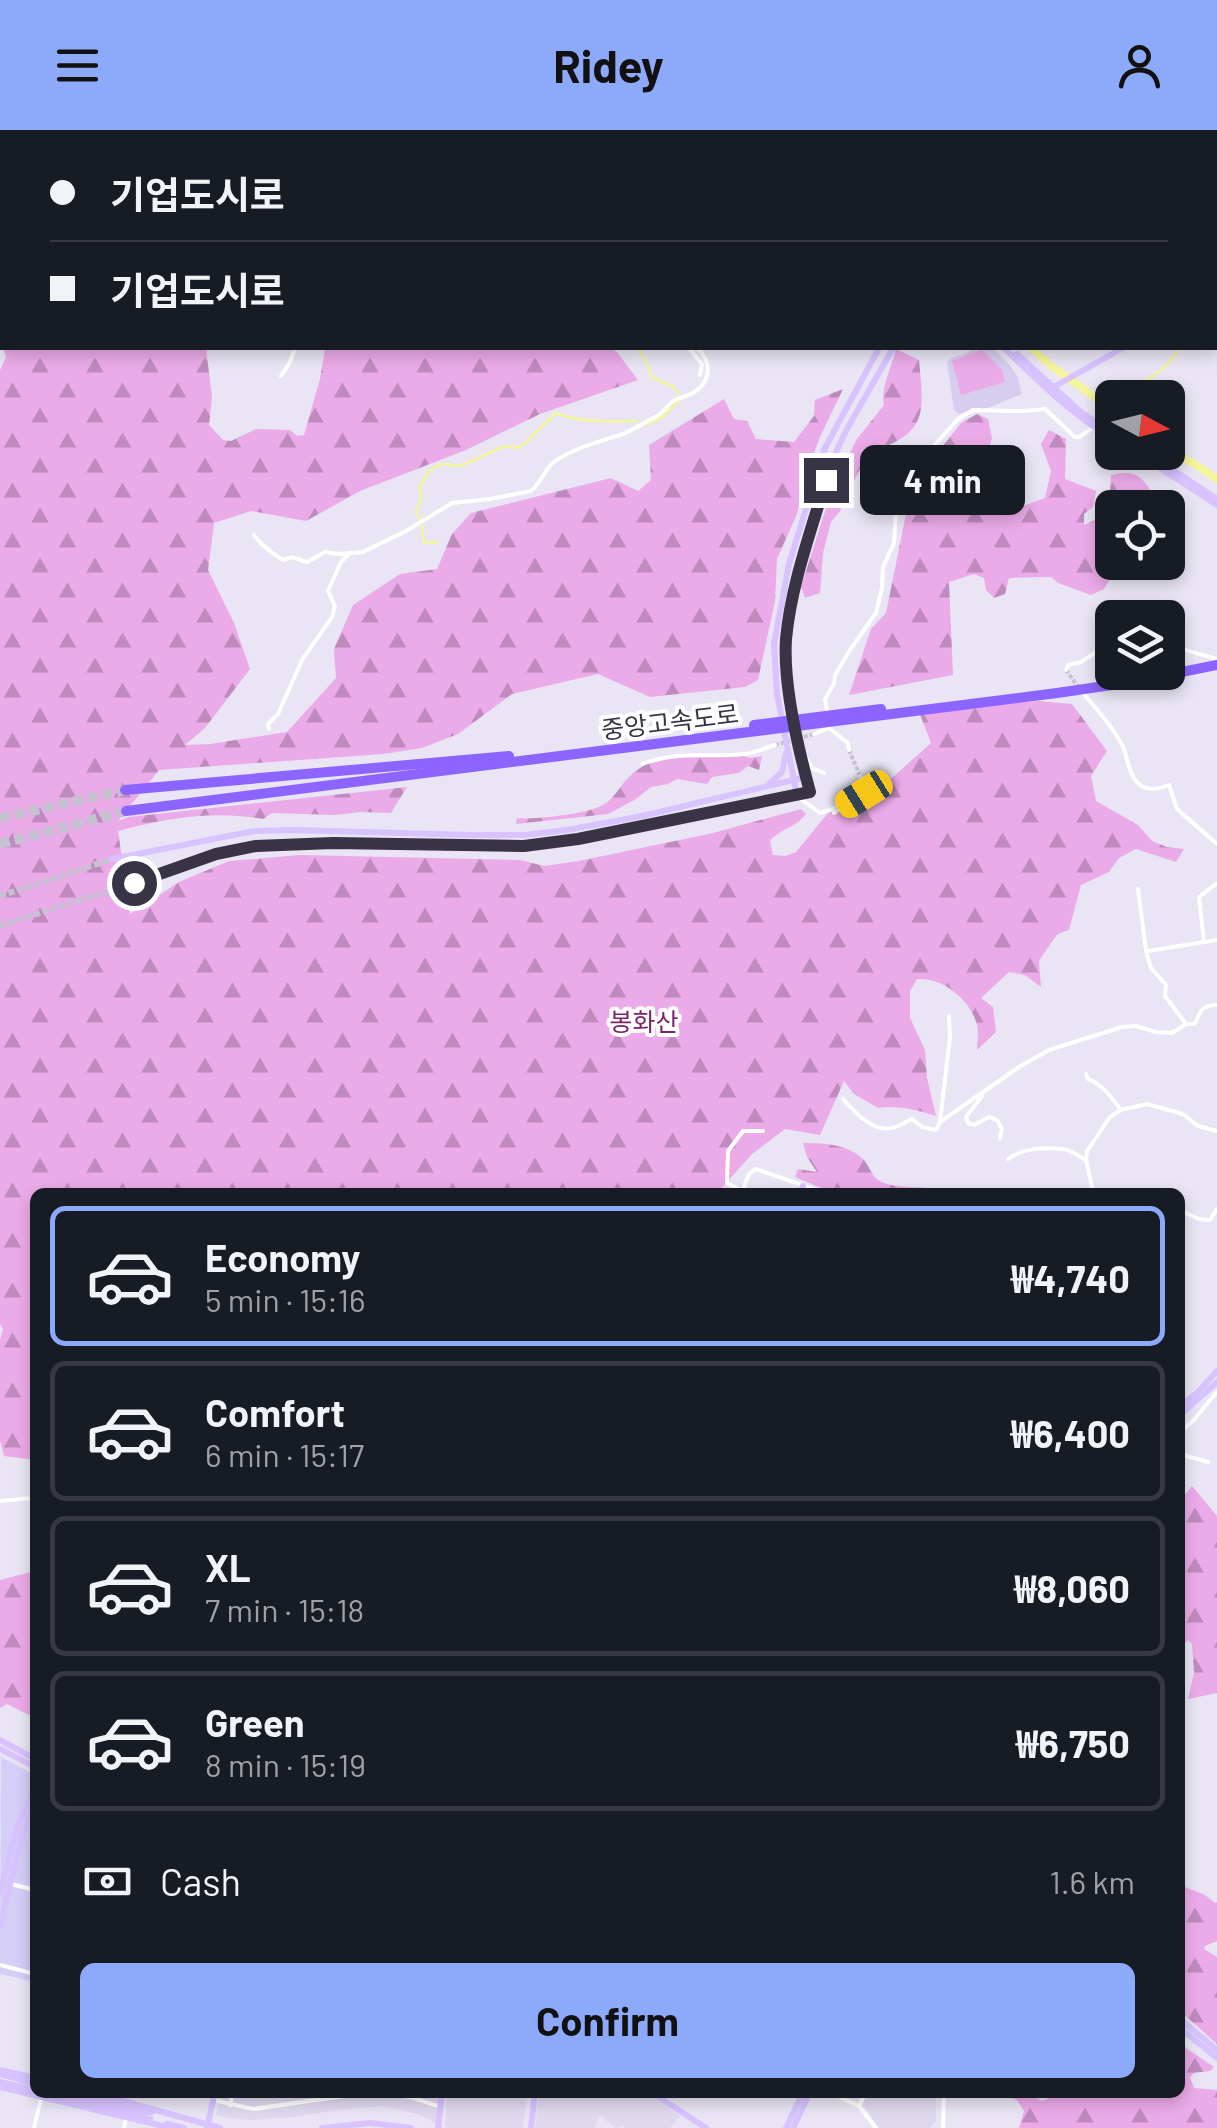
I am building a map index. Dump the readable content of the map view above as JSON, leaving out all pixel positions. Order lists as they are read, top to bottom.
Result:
{
  "streets": {
    "highway": ["중앙고속도로"]
  },
  "parks": ["봉화산"],
  "north": "right",
  "page": {
    "header": "Ridey",
    "banner": ["기업도시로", "기업도시로"],
    "bubble": "4 min",
    "list": [
      {
        "name": "Economy",
        "note": "5 min · 15:16",
        "value": "₩4,740"
      },
      {
        "name": "Comfort",
        "note": "6 min · 15:17",
        "value": "₩6,400"
      },
      {
        "name": "XL",
        "note": "7 min · 15:18",
        "value": "₩8,060"
      },
      {
        "name": "Green",
        "note": "8 min · 15:19",
        "value": "₩6,750"
      }
    ],
    "pay": ["Cash", "1.6 km"],
    "buttons": "Confirm"
  }
}
